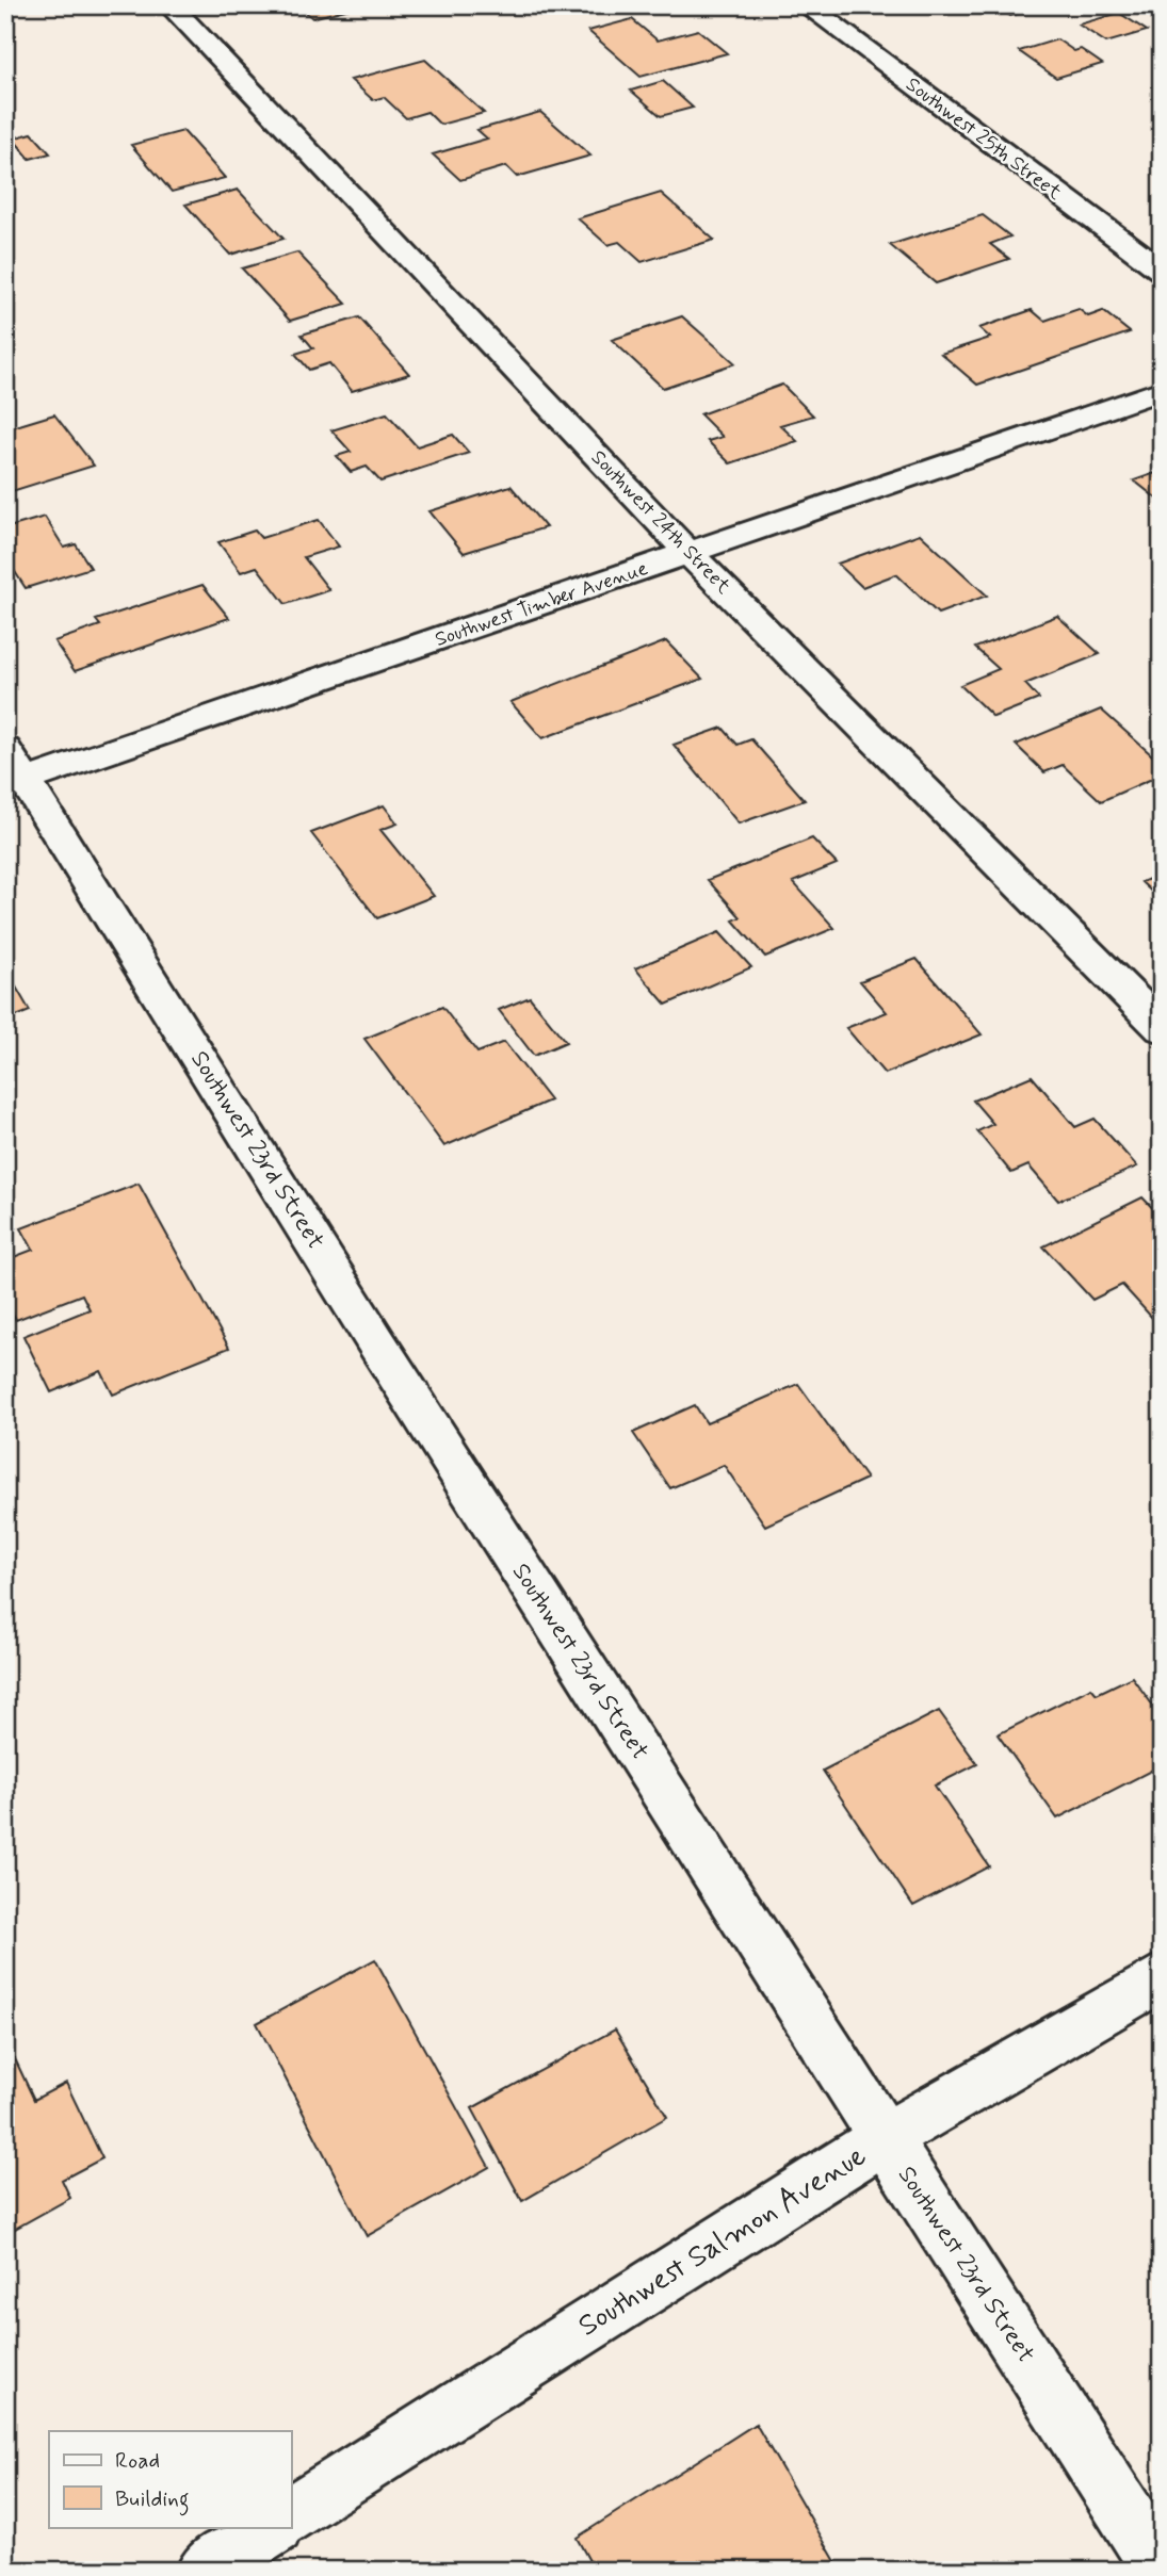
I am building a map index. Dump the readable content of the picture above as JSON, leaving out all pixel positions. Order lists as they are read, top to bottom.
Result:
{
  "streets": {
    "street": [
      "Southwest 25th Street",
      "Southwest 24th Street",
      "Southwest Timber Avenue",
      "Southwest 23rd Street",
      "Southwest Salmon Avenue"
    ]
  },
  "crossings": [
    ["Southwest 24th Street", "Southwest Timber Avenue"],
    ["Southwest Timber Avenue", "Southwest 23rd Street"],
    ["Southwest 23rd Street", "Southwest Salmon Avenue"]
  ],
  "legend": ["Road", "Building"]
}
